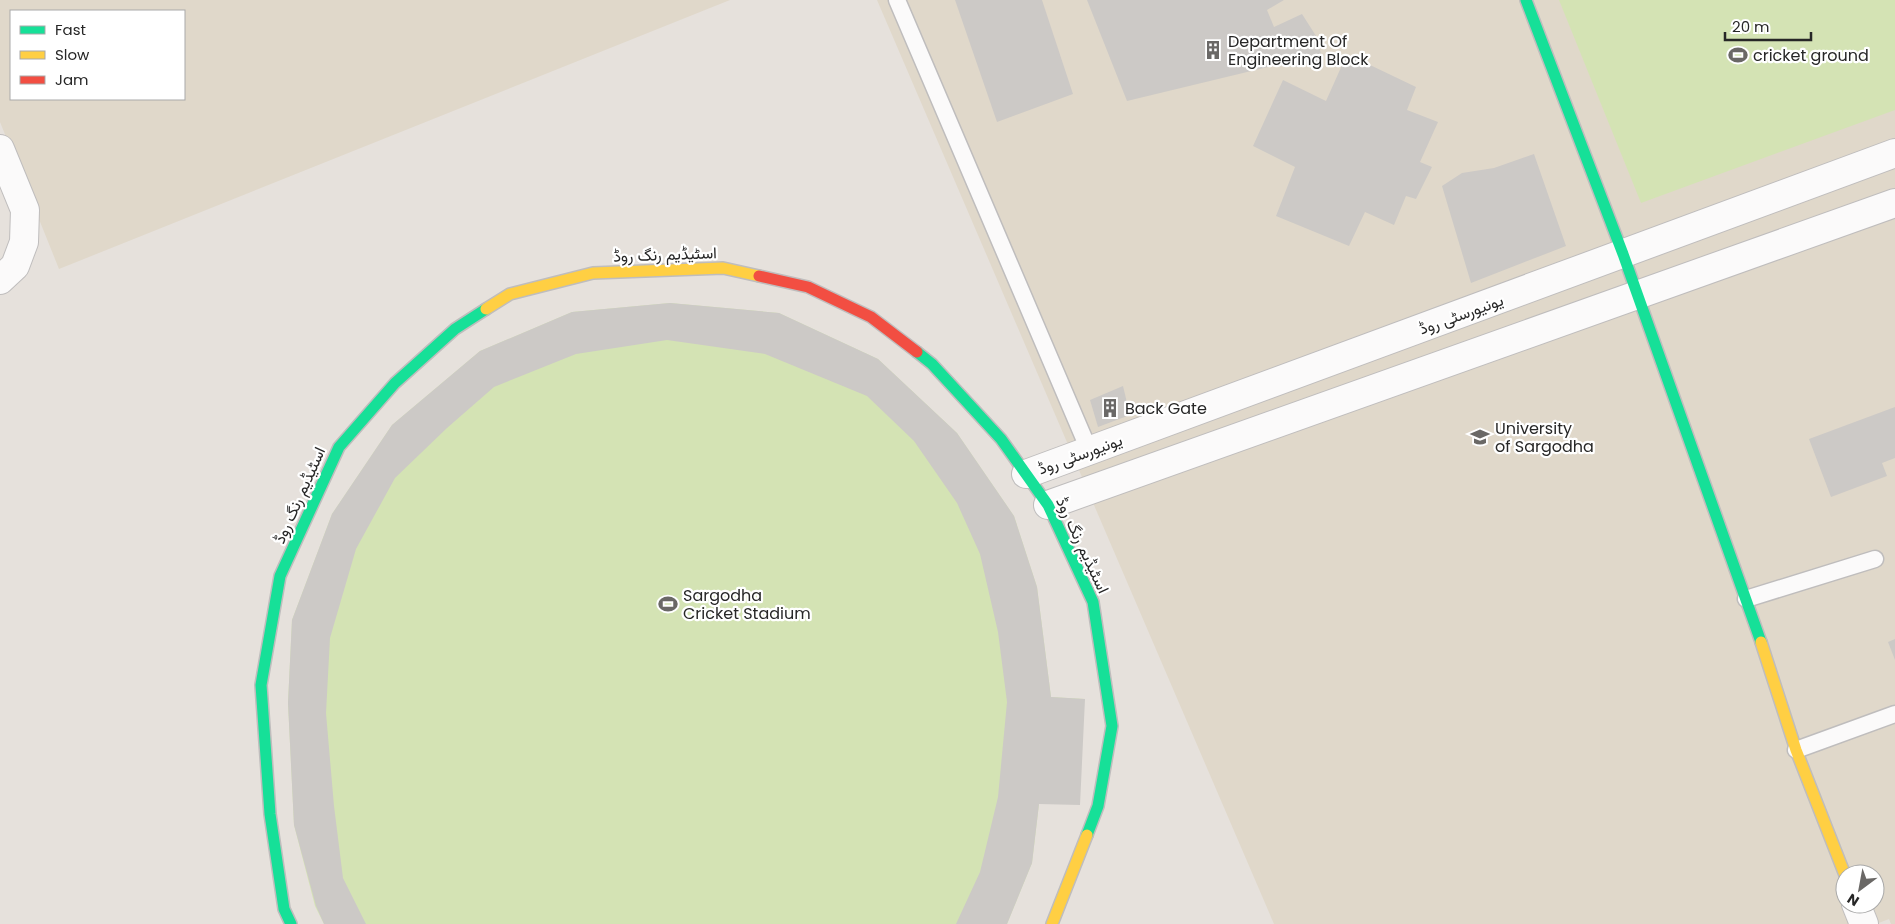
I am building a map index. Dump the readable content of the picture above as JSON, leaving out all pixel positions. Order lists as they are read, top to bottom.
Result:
{
  "streets": {
    "street": ["اسٹیڈیم رنگ روڈ", "یونیورسٹی روڈ"]
  },
  "crossings": [
    ["اسٹیڈیم رنگ روڈ", "یونیورسٹی روڈ"]
  ],
  "places": {
    "building": ["Department Of Engineering Block", "Back Gate"],
    "sports": ["cricket ground", "Sargodha Cricket Stadium"],
    "school or university": ["University of Sargodha"]
  },
  "legend": ["Fast", "Slow", "Jam"],
  "scale_bar": "20 m",
  "north": "bottom left"
}
